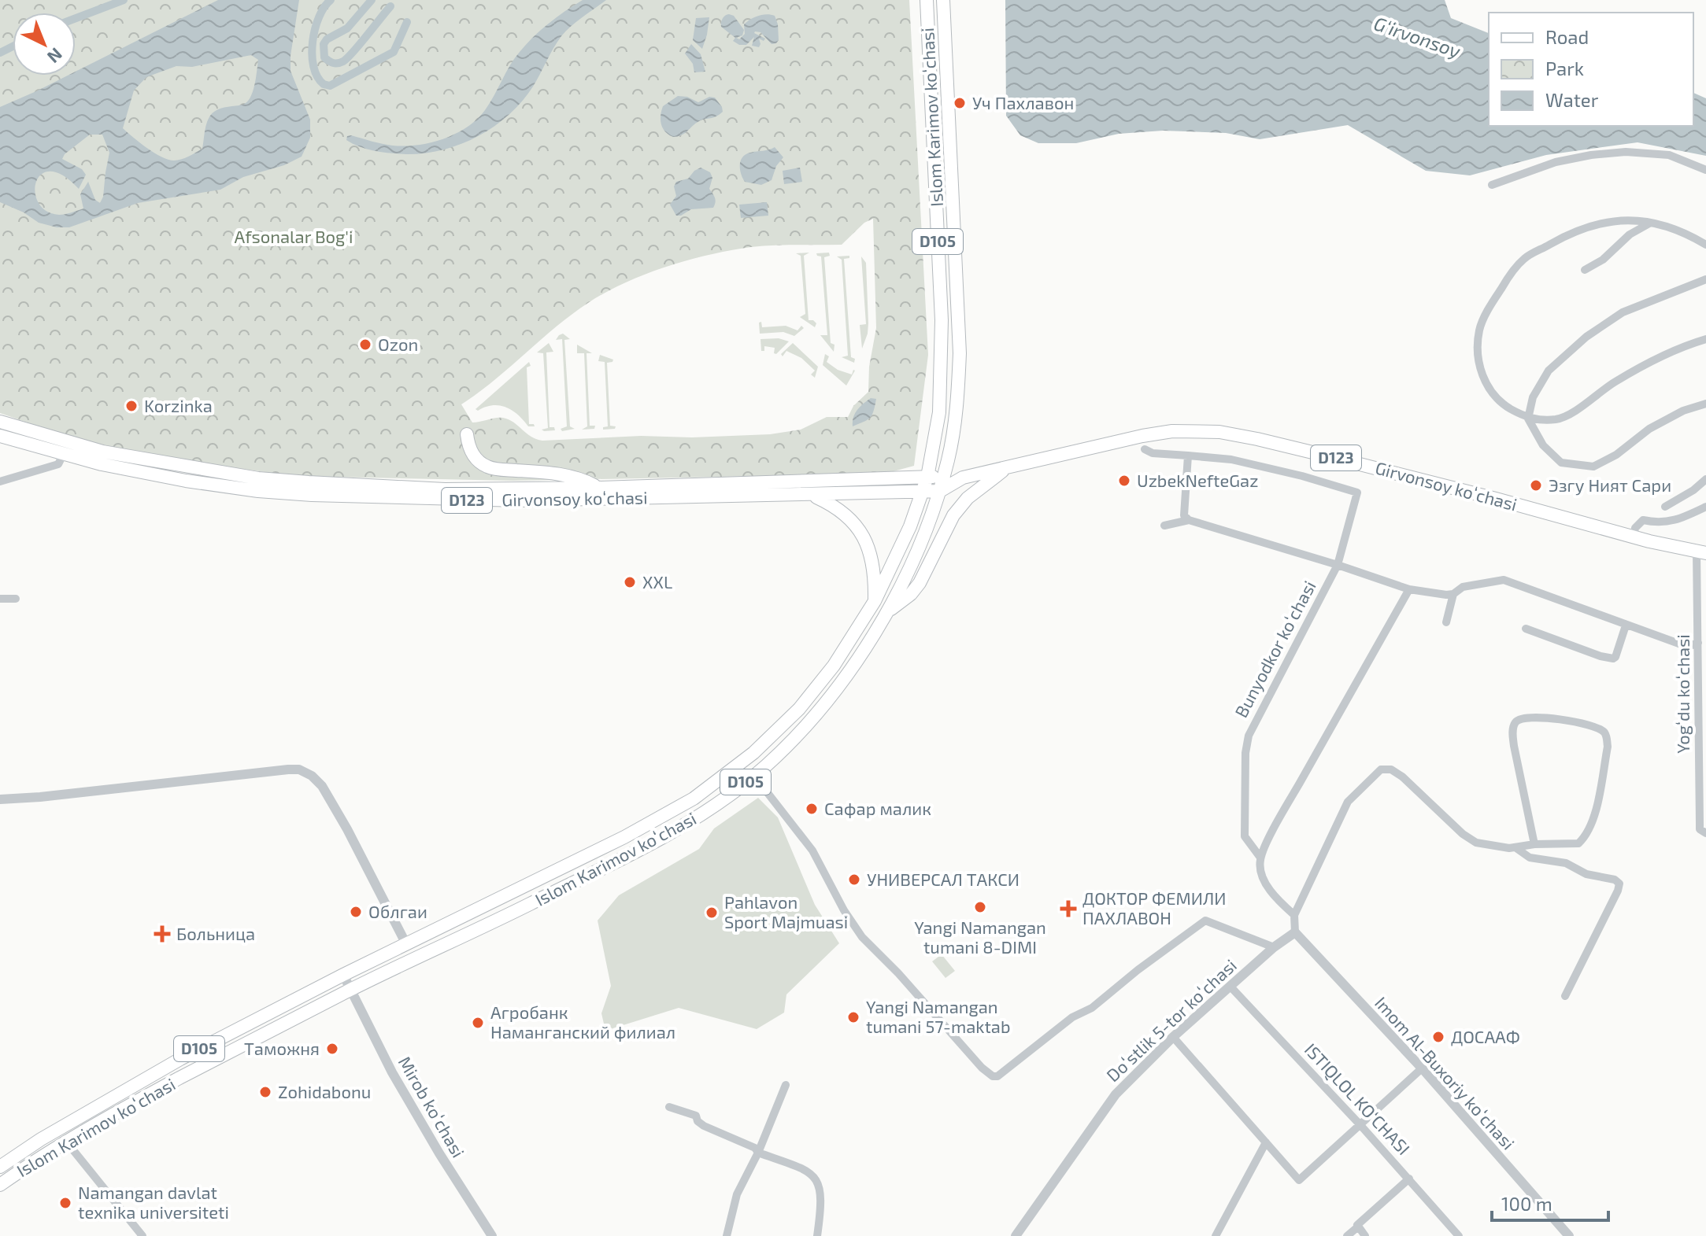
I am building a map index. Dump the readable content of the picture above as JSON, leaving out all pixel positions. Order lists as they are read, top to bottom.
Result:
{
  "streets": {
    "main road": [
      "Islom Karimov koʻchasi",
      "D105",
      "D123",
      "Girvonsoy koʻchasi"
    ],
    "street": [
      "Bunyodkor koʻchasi",
      "Yogʻdu koʻchasi",
      "Doʻstlik 5-tor koʻchasi",
      "Imom Al-Buxoriy koʻchasi",
      "ISTIQLOL KO‘CHASI",
      "Mirob koʻchasi"
    ]
  },
  "crossings": [
    ["Islom Karimov koʻchasi", "D123"],
    ["Islom Karimov koʻchasi", "Girvonsoy koʻchasi"],
    ["Islom Karimov koʻchasi", "Mirob koʻchasi"],
    ["D123", "Girvonsoy koʻchasi"],
    ["Girvonsoy koʻchasi", "Yogʻdu koʻchasi"],
    ["Bunyodkor koʻchasi", "Yogʻdu koʻchasi"],
    ["Doʻstlik 5-tor koʻchasi", "Imom Al-Buxoriy koʻchasi"],
    ["Doʻstlik 5-tor koʻchasi", "ISTIQLOL KO‘CHASI"]
  ],
  "water": ["G‘irvonsoy"],
  "parks": ["Afsonalar Bog'i"],
  "places": {
    "other": [
      "Уч Пахлавон",
      "Ozon",
      "Korzinka",
      "UzbekNefteGaz",
      "Эзгу Ният Сари",
      "XXL",
      "Сафар малик",
      "УНИВЕРСАЛ ТАКСИ",
      "Yangi Namangan tumani 8-DIMI",
      "Облгаи",
      "Pahlavon Sport Majmuasi",
      "Yangi Namangan tumani 57-maktab",
      "Агробанк Наманганский филиал",
      "ДОСААФ",
      "Таможня",
      "Zohidabonu",
      "Namangan davlat texnika universiteti"
    ],
    "health": ["ДОКТОР ФЕМИЛИ ПАХЛАВОН", "Больница"]
  },
  "legend": ["Road", "Park", "Water"],
  "scale_bar": "100 m",
  "north": "bottom right"
}
